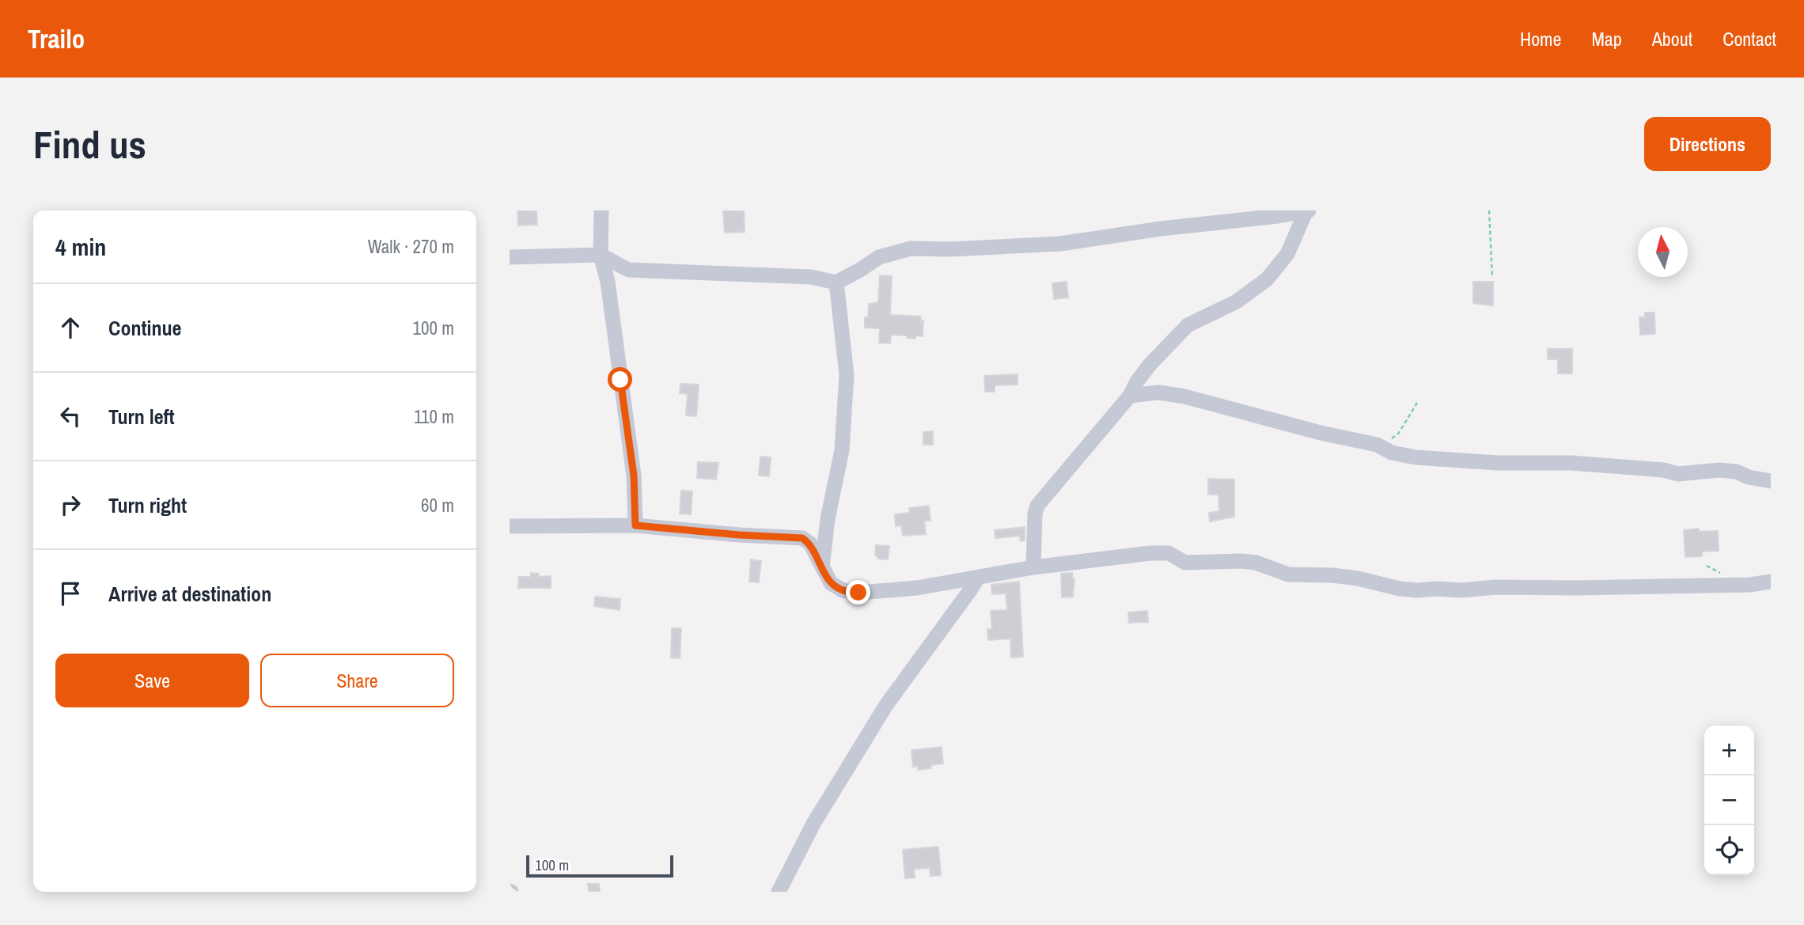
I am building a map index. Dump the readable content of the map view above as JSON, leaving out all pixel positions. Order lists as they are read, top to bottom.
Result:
{
  "scale_bar": "100 m",
  "north": "top",
  "page": {
    "header": "Trailo",
    "nav": [
      "Home",
      "Map",
      "About",
      "Contact"
    ],
    "buttons": [
      "Directions",
      ["Save", "Share"]
    ],
    "title": "Find us",
    "heading": ["4 min", "Walk · 270 m"],
    "list": [
      ["Continue", "100 m"],
      ["Turn left", "110 m"],
      ["Turn right", "60 m"],
      "Arrive at destination"
    ],
    "map_buttons": ["+", "−"],
    "scale": "100 m"
  }
}
